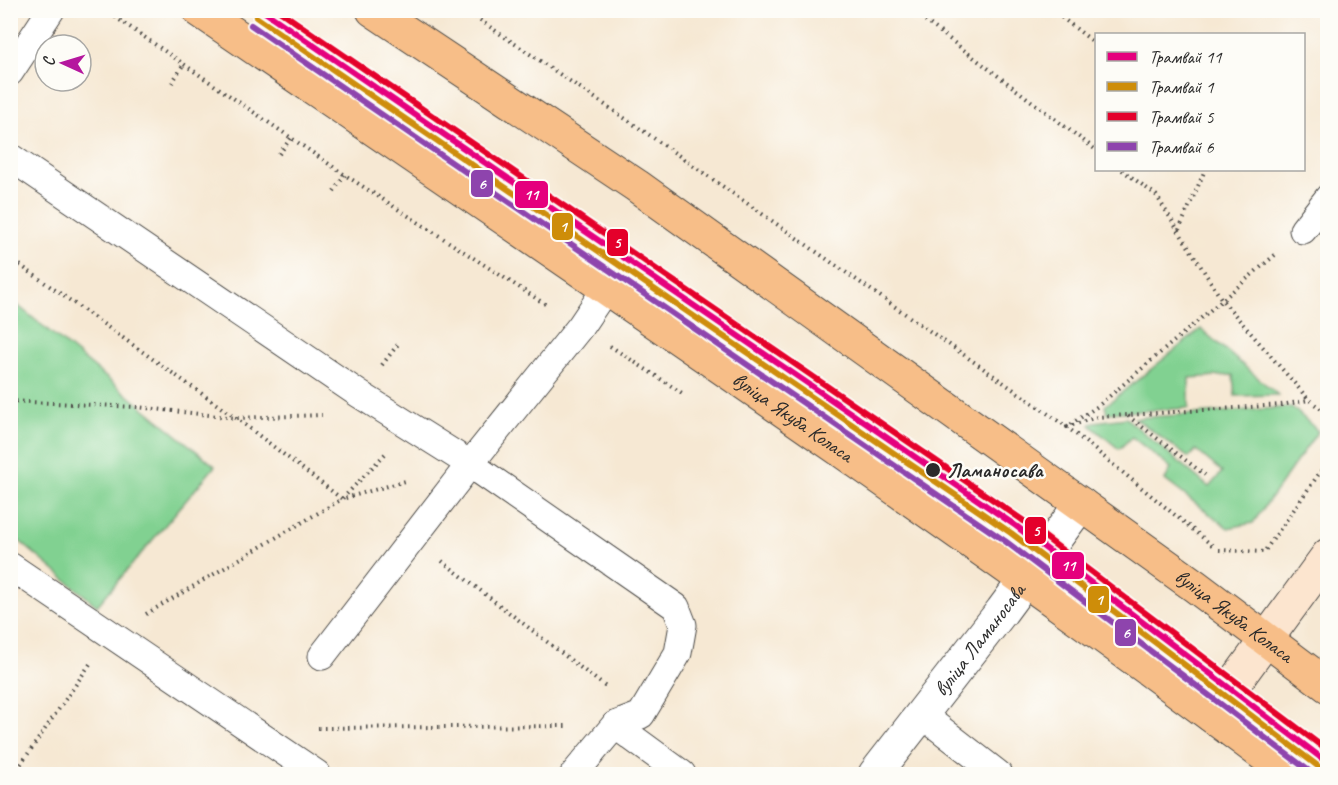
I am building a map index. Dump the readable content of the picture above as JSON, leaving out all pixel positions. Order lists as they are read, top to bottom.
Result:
{
  "streets": {
    "main road": ["вуліца Якуба Коласа"],
    "street": ["вуліца Ламаносава"]
  },
  "crossings": [
    ["вуліца Якуба Коласа", "вуліца Ламаносава"]
  ],
  "places": ["Ламаносава"],
  "lines": [
    "tram line 11",
    "tram line 5",
    "tram line 1",
    "tram line 6"
  ],
  "legend": [
    "Трамвай 11",
    "Трамвай 1",
    "Трамвай 5",
    "Трамвай 6"
  ],
  "north": "left"
}
